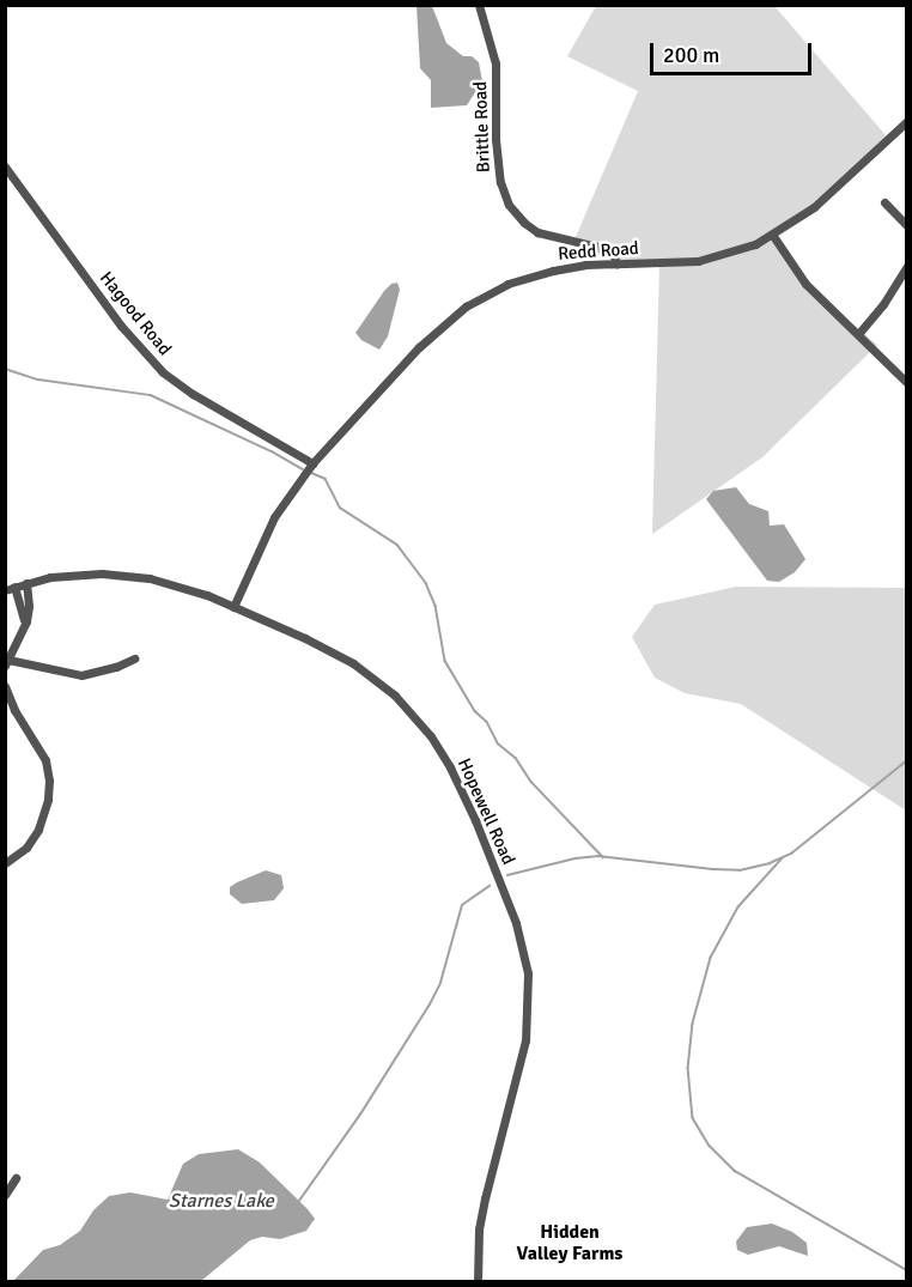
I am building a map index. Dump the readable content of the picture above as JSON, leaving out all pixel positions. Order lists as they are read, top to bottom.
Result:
{
  "streets": {
    "street": [
      "Brittle Road",
      "Redd Road",
      "Hagood Road",
      "Hopewell Road"
    ]
  },
  "crossings": [
    ["Brittle Road", "Redd Road"],
    ["Redd Road", "Hagood Road"],
    ["Redd Road", "Hopewell Road"]
  ],
  "districts": ["Hidden Valley Farms"],
  "water": ["Starnes Lake"],
  "scale_bar": "200 m"
}
